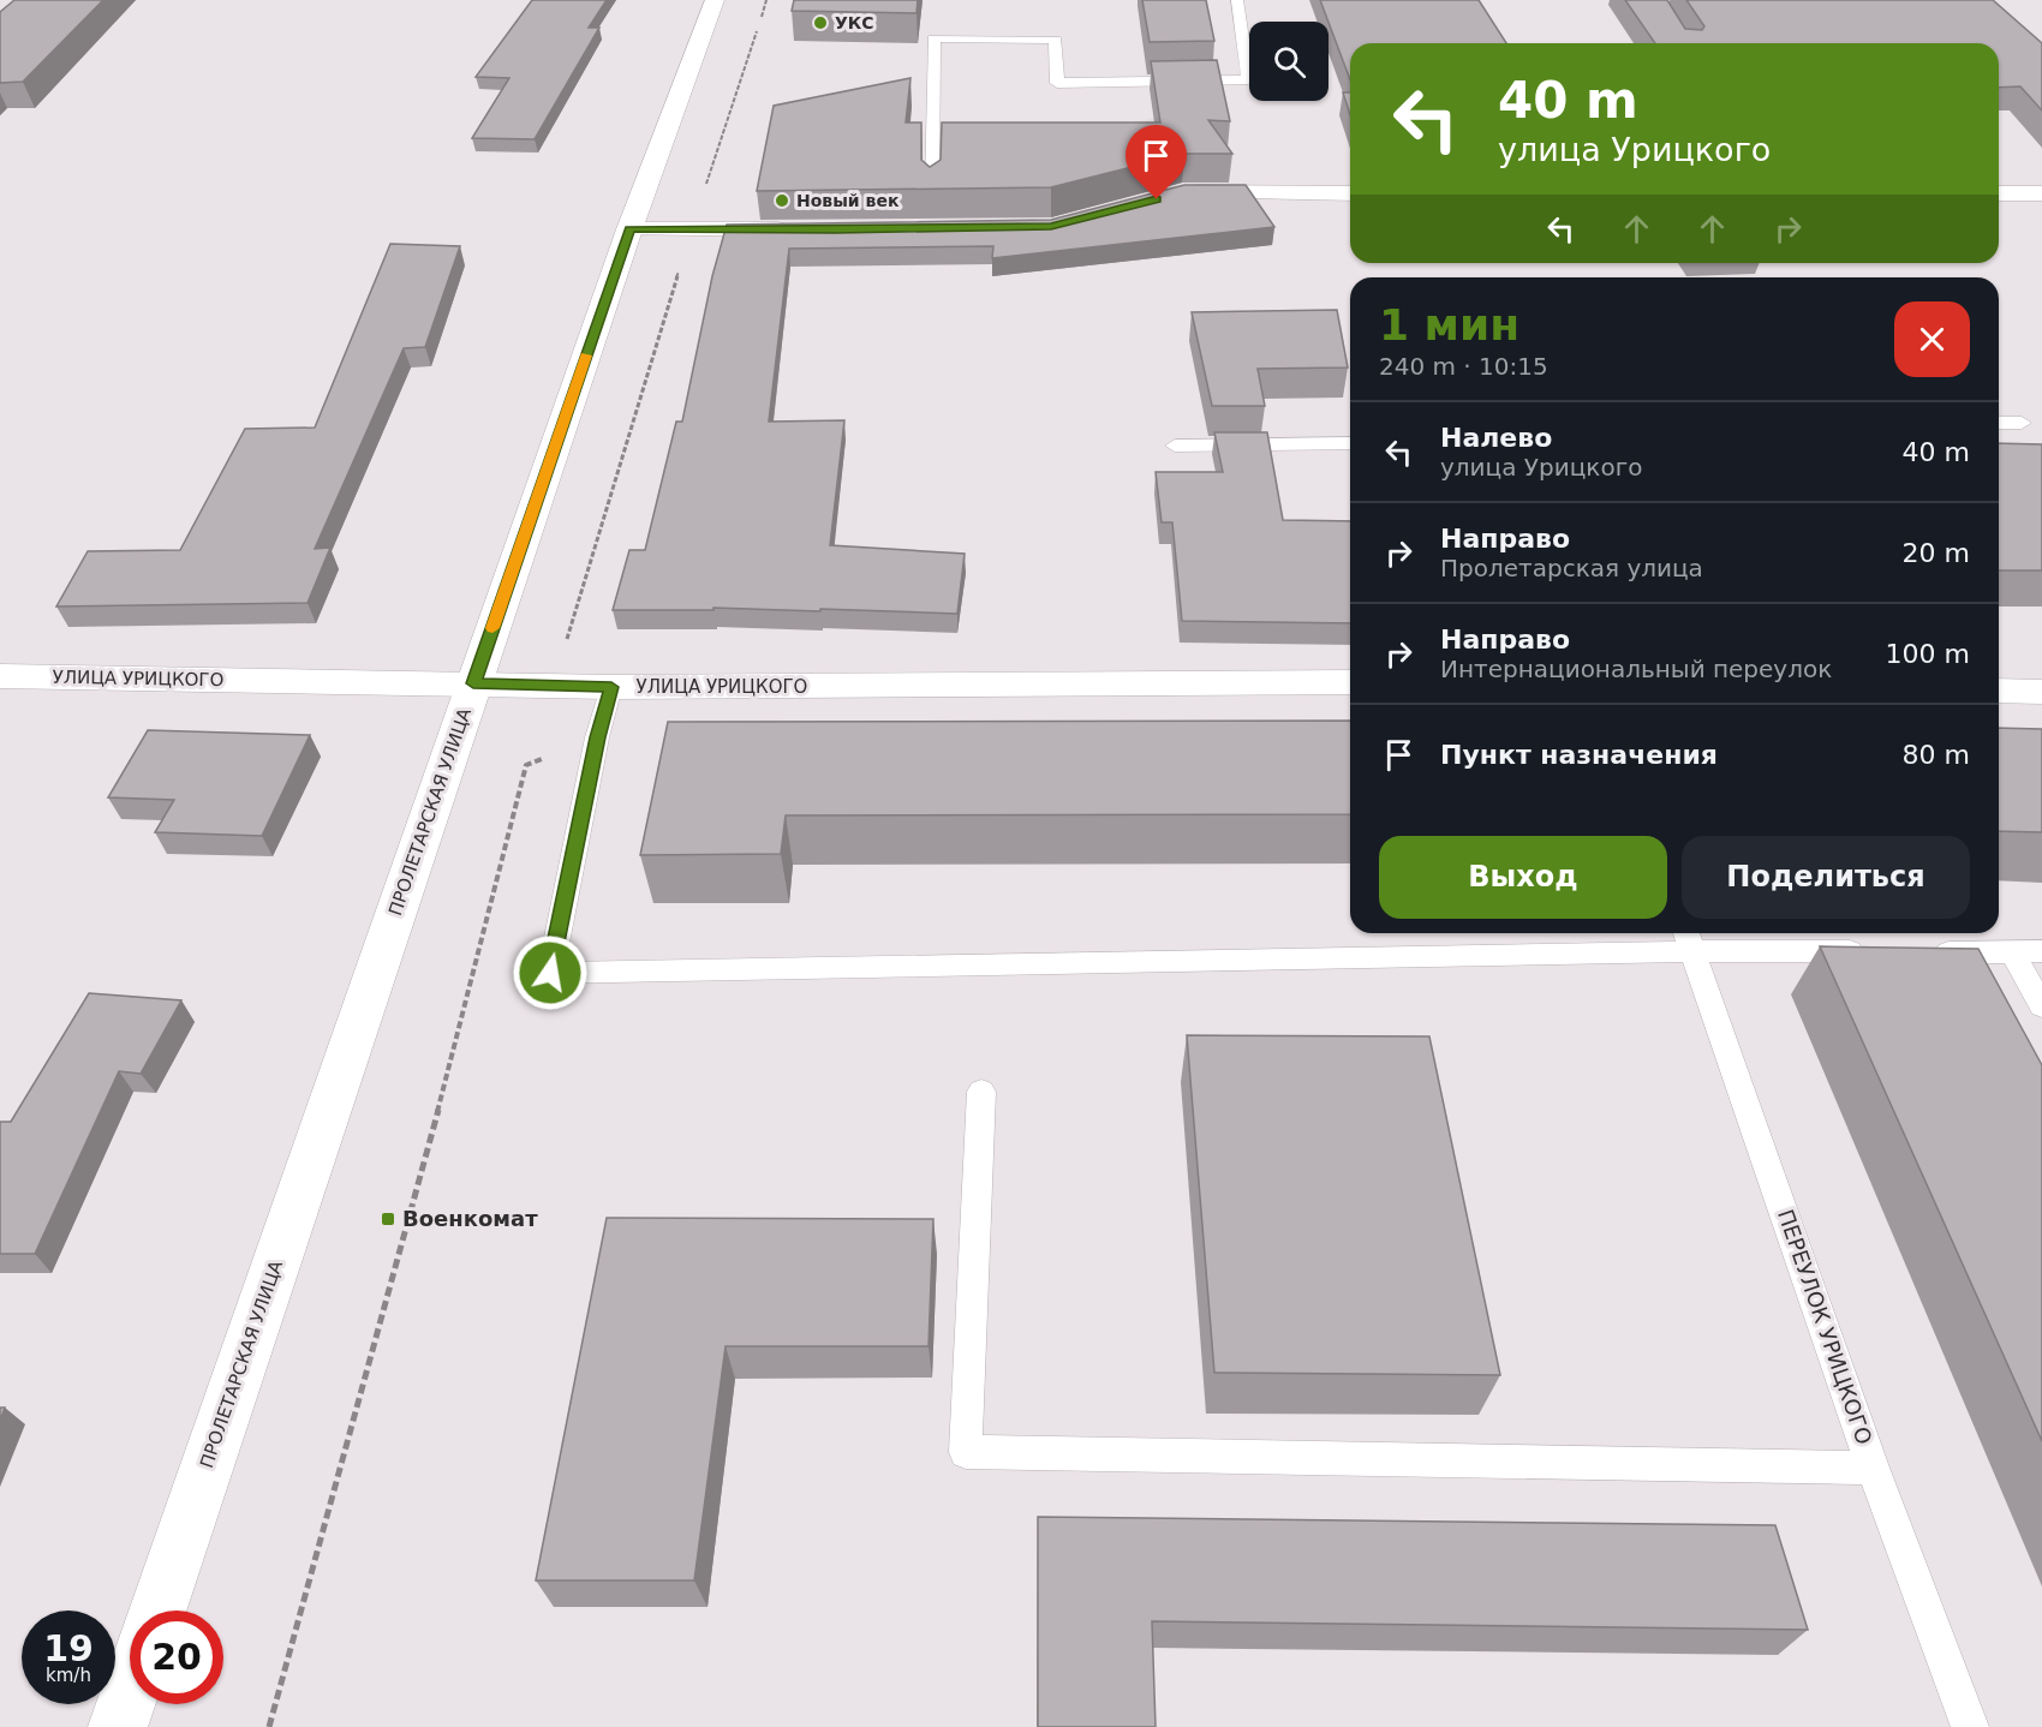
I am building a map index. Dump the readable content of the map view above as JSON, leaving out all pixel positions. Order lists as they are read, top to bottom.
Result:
{
  "streets": {
    "main road": ["УЛИЦА УРИЦКОГО", "ПРОЛЕТАРСКАЯ УЛИЦА"],
    "lane": ["ПЕРЕУЛОК УРИЦКОГО"]
  },
  "crossings": [
    ["УЛИЦА УРИЦКОГО", "ПРОЛЕТАРСКАЯ УЛИЦА"]
  ],
  "places": {
    "other": ["УКС", "Новый век"],
    "transit": ["Военкомат"]
  },
  "page": {
    "turn": ["40 m", "улица Урицкого"],
    "heading": ["1 мин", "240 m · 10:15"],
    "list": [
      {
        "name": "Налево",
        "note": "улица Урицкого",
        "value": "40 m"
      },
      {
        "name": "Направо",
        "note": "Пролетарская улица",
        "value": "20 m"
      },
      {
        "name": "Направо",
        "note": "Интернациональный переулок",
        "value": "100 m"
      },
      {
        "name": "Пункт назначения",
        "value": "80 m"
      }
    ],
    "buttons": ["Выход", "Поделиться"],
    "speed": "19 km/h",
    "limit": "20"
  }
}
